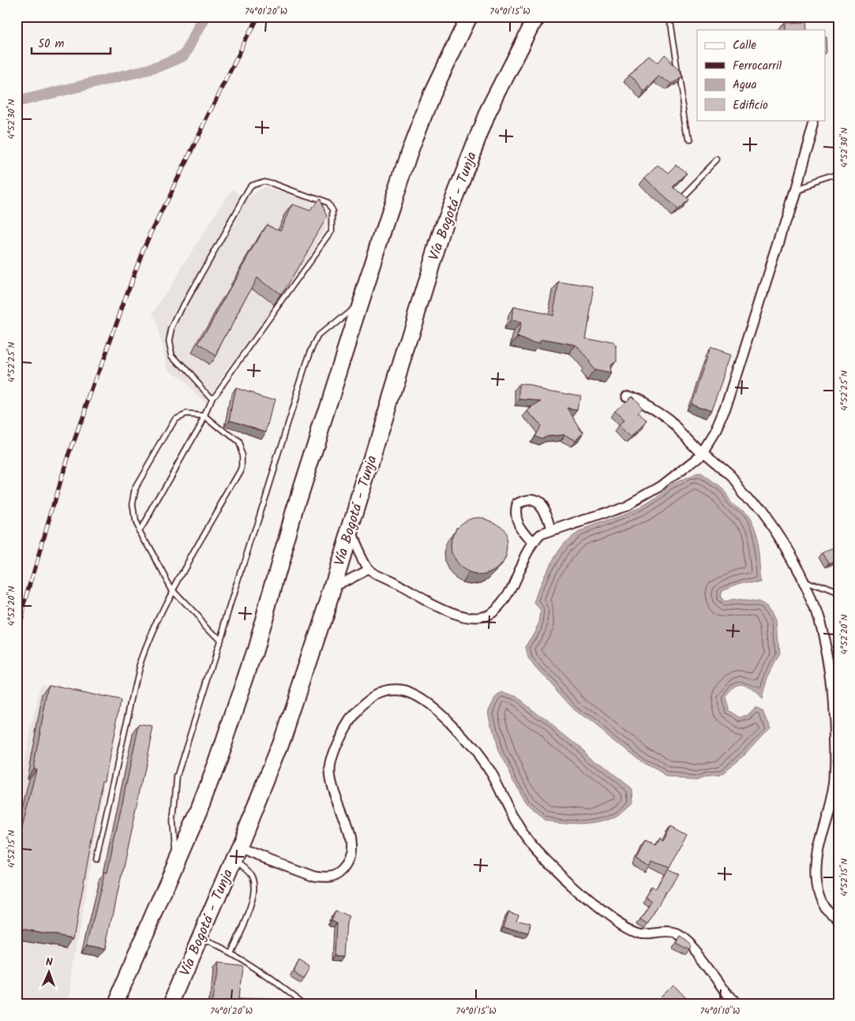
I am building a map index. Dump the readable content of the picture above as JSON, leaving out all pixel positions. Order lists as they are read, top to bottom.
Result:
{
  "streets": {
    "highway": ["Vía Bogotá - Tunja"]
  },
  "legend": [
    "Calle",
    "Ferrocarril",
    "Agua",
    "Edificio"
  ],
  "scale_bar": "50 m",
  "north": "top",
  "coordinates": [
    "74°01'20\"W",
    "74°01'15\"W",
    "4°52'30\"N",
    "4°52'25\"N",
    "4°52'20\"N",
    "4°52'15\"N",
    "74°01'10\"W"
  ]
}
